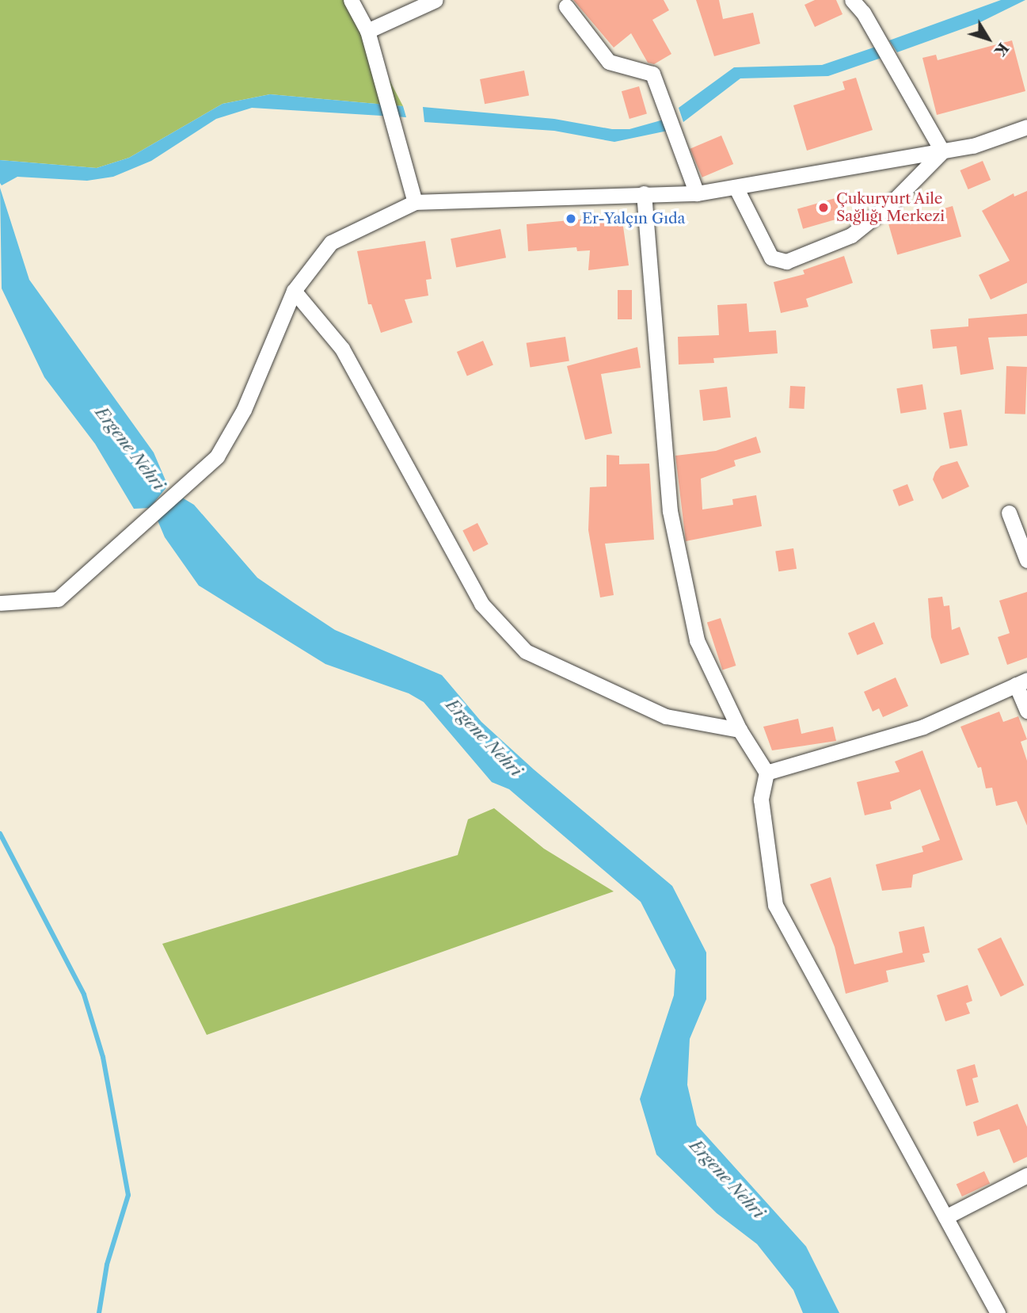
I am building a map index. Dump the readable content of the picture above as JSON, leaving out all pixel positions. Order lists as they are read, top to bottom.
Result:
{
  "water": ["Ergene Nehri"],
  "places": ["Çukuryurt Aile Sağlığı Merkezi", "Er-Yalçın Gıda"],
  "north": "bottom right"
}
